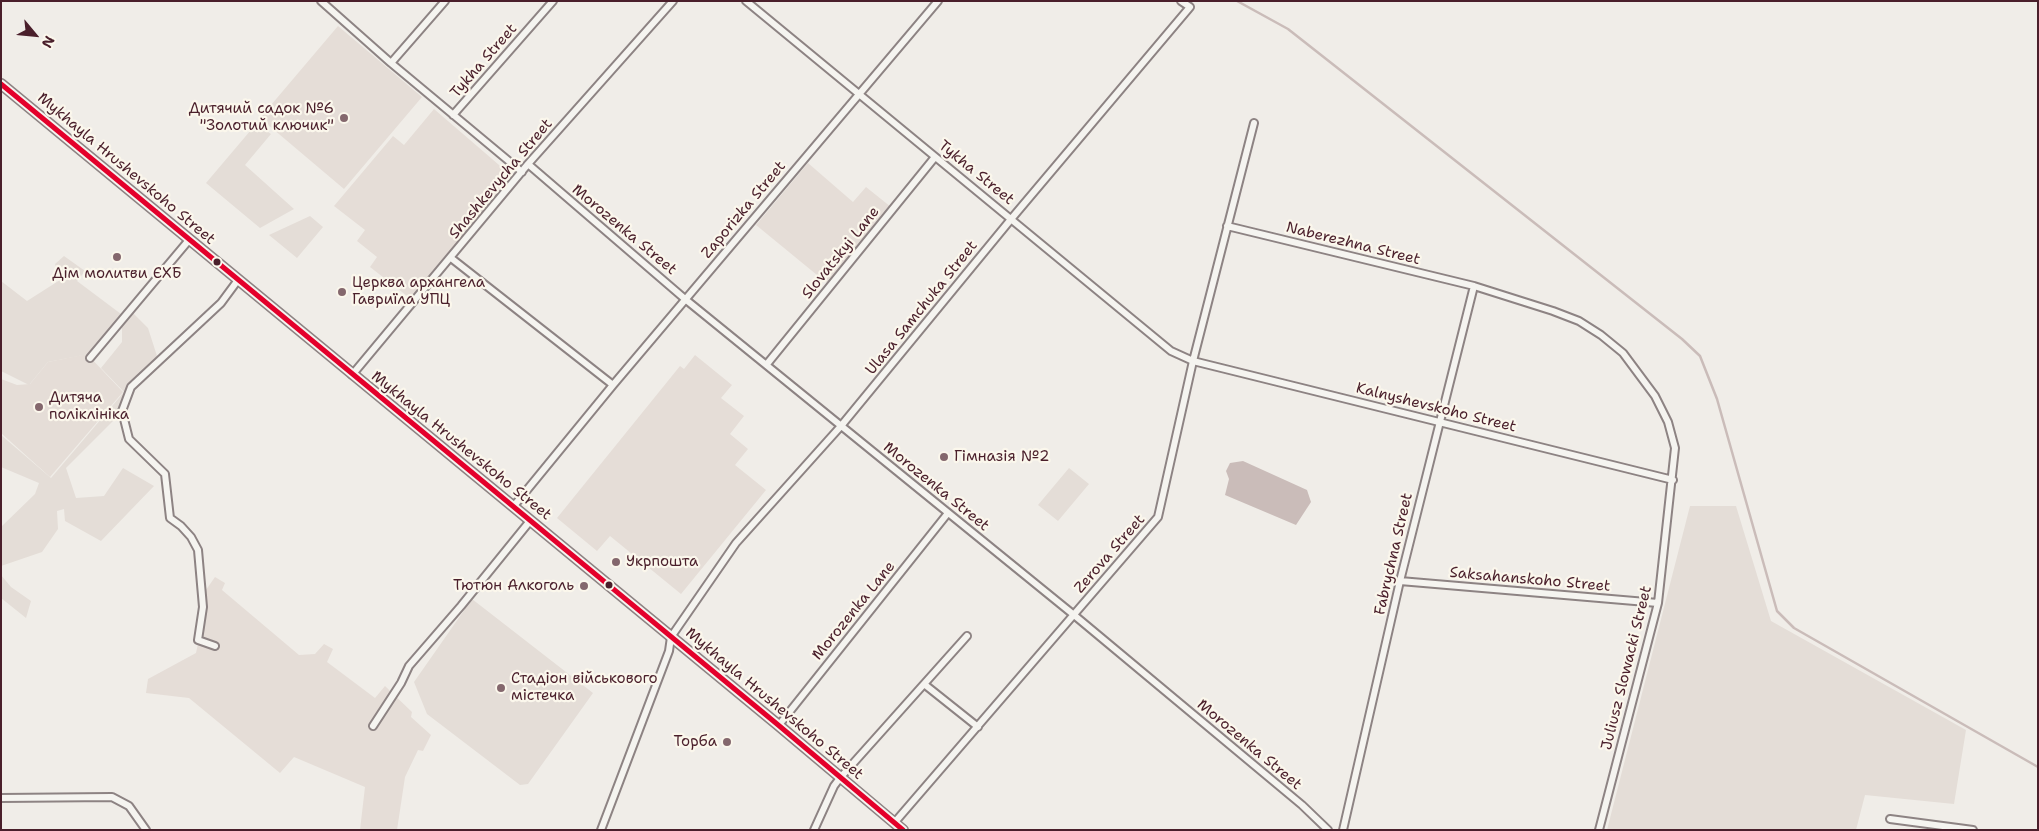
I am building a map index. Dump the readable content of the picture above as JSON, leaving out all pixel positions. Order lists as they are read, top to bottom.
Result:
{
  "streets": {
    "main road": ["Mykhayla Hrushevskoho Street"],
    "street": [
      "Tykha Street",
      "Shashkevycha Street",
      "Zaporizka Street",
      "Morozenka Street",
      "Naberezhna Street",
      "Slovatskyi Lane",
      "Ulasa Samchuka Street",
      "Kalnyshevskoho Street",
      "Zerova Street",
      "Fabrychna Street",
      "Saksahanskoho Street",
      "Morozenka Lane",
      "Juliusz Slowacki Street"
    ]
  },
  "crossings": [
    ["Tykha Street", "Zaporizka Street"],
    ["Tykha Street", "Slovatskyi Lane"],
    ["Tykha Street", "Ulasa Samchuka Street"],
    ["Tykha Street", "Kalnyshevskoho Street"],
    ["Tykha Street", "Zerova Street"],
    ["Mykhayla Hrushevskoho Street", "Shashkevycha Street"],
    ["Mykhayla Hrushevskoho Street", "Zaporizka Street"],
    ["Mykhayla Hrushevskoho Street", "Ulasa Samchuka Street"],
    ["Mykhayla Hrushevskoho Street", "Zerova Street"],
    ["Mykhayla Hrushevskoho Street", "Morozenka Lane"],
    ["Shashkevycha Street", "Morozenka Street"],
    ["Zaporizka Street", "Morozenka Street"],
    ["Morozenka Street", "Slovatskyi Lane"],
    ["Morozenka Street", "Ulasa Samchuka Street"],
    ["Morozenka Street", "Zerova Street"],
    ["Morozenka Street", "Morozenka Lane"],
    ["Naberezhna Street", "Kalnyshevskoho Street"],
    ["Naberezhna Street", "Zerova Street"],
    ["Naberezhna Street", "Fabrychna Street"],
    ["Naberezhna Street", "Juliusz Slowacki Street"],
    ["Kalnyshevskoho Street", "Zerova Street"],
    ["Kalnyshevskoho Street", "Fabrychna Street"],
    ["Kalnyshevskoho Street", "Juliusz Slowacki Street"],
    ["Fabrychna Street", "Saksahanskoho Street"],
    ["Saksahanskoho Street", "Juliusz Slowacki Street"]
  ],
  "places": [
    "Дитячий садок №6 \"Золотий ключик\"",
    "Дім молитви ЄХБ",
    "Церква архангела Гавриїла УПЦ",
    "Дитяча поліклініка",
    "Гімназія №2",
    "Укрпошта",
    "Тютюн Алкоголь",
    "Стадіон військового містечка",
    "Торба"
  ],
  "north": "bottom right"
}
